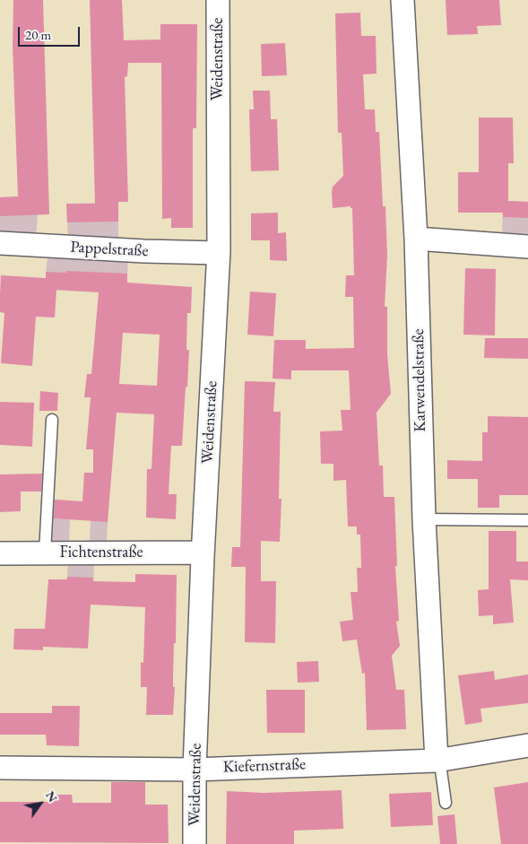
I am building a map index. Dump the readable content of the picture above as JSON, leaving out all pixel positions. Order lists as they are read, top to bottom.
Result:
{
  "streets": {
    "street": [
      "Weidenstraße",
      "Pappelstraße",
      "Karwendelstraße",
      "Fichtenstraße",
      "Kiefernstraße"
    ]
  },
  "crossings": [
    ["Weidenstraße", "Pappelstraße"],
    ["Weidenstraße", "Fichtenstraße"],
    ["Weidenstraße", "Kiefernstraße"],
    ["Karwendelstraße", "Kiefernstraße"]
  ],
  "scale_bar": "20 m",
  "north": "top right"
}
